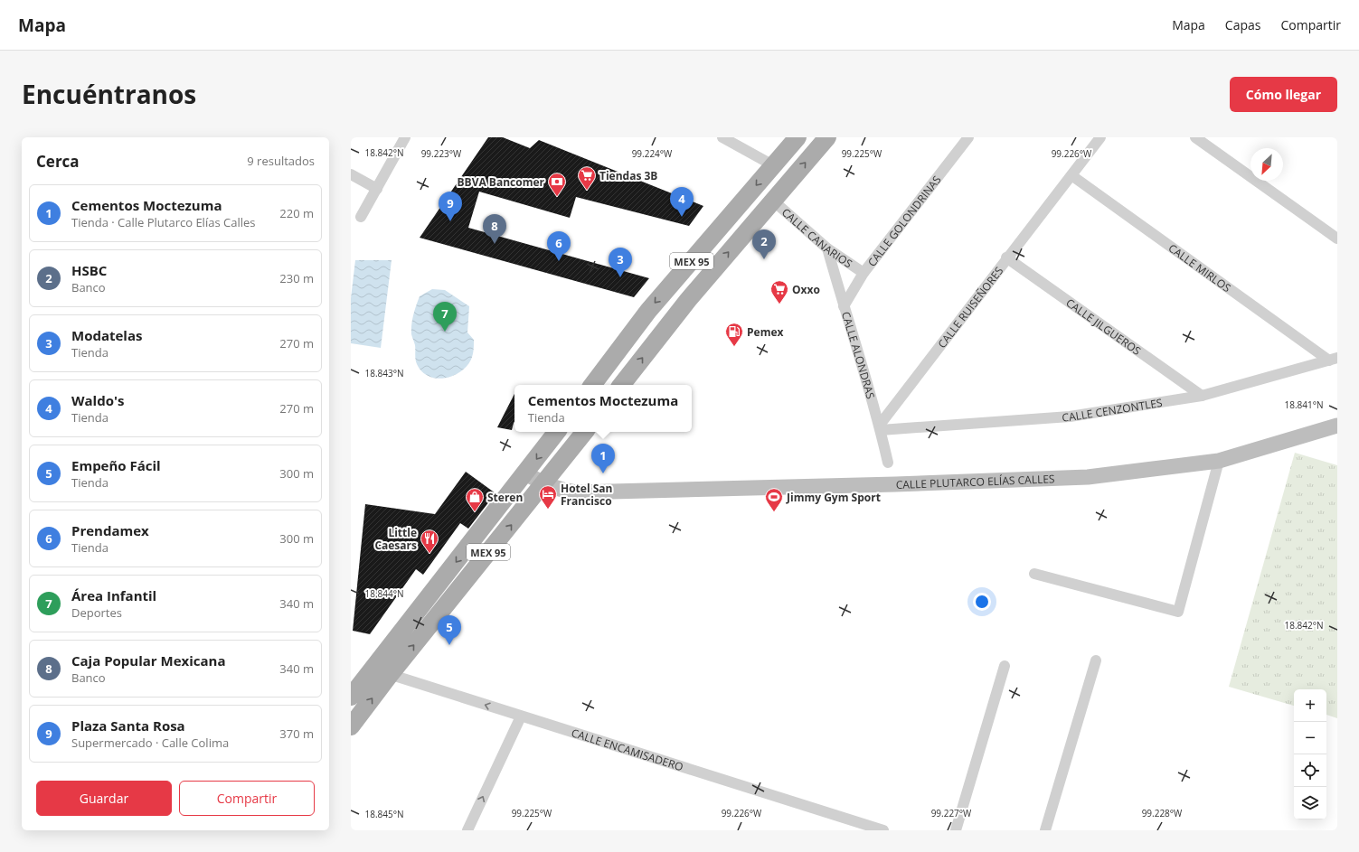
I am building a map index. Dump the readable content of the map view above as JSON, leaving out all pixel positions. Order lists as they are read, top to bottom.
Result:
{
  "streets": {
    "main road": ["MEX 95"],
    "street": [
      "CALLE GOLONDRINAS",
      "CALLE CANARIOS",
      "CALLE MIRLOS",
      "CALLE RUISEÑORES",
      "CALLE JILGUEROS",
      "CALLE ALONDRAS",
      "CALLE CENZONTLES",
      "CALLE PLUTARCO ELÍAS CALLES",
      "CALLE ENCAMISADERO"
    ]
  },
  "crossings": [
    ["CALLE GOLONDRINAS", "CALLE CANARIOS"],
    ["CALLE GOLONDRINAS", "CALLE ALONDRAS"],
    ["CALLE CANARIOS", "MEX 95"],
    ["CALLE CANARIOS", "CALLE ALONDRAS"],
    ["MEX 95", "CALLE PLUTARCO ELÍAS CALLES"],
    ["MEX 95", "CALLE ENCAMISADERO"],
    ["CALLE MIRLOS", "CALLE RUISEÑORES"],
    ["CALLE MIRLOS", "CALLE CENZONTLES"],
    ["CALLE RUISEÑORES", "CALLE JILGUEROS"],
    ["CALLE RUISEÑORES", "CALLE ALONDRAS"],
    ["CALLE RUISEÑORES", "CALLE CENZONTLES"],
    ["CALLE JILGUEROS", "CALLE CENZONTLES"],
    ["CALLE ALONDRAS", "CALLE CENZONTLES"]
  ],
  "places": {
    "supermarket": ["Tiendas 3B", "Oxxo"],
    "bank": ["BBVA Bancomer"],
    "fuel station": ["Pemex"],
    "hotel": ["Hotel San Francisco"],
    "shop": ["Steren"],
    "sports": ["Jimmy Gym Sport"],
    "restaurant": ["Little Caesars"]
  },
  "north": "bottom left",
  "page": {
    "header": "Mapa",
    "nav": ["Mapa", "Capas", "Compartir"],
    "title": "Encuéntranos",
    "buttons": [
      "Cómo llegar",
      ["Guardar", "Compartir"]
    ],
    "heading": ["Cerca", "9 resultados"],
    "list": [
      {
        "mark": "1",
        "name": "Cementos Moctezuma",
        "note": "Tienda · Calle Plutarco Elías Calles",
        "value": "220 m"
      },
      {
        "mark": "2",
        "name": "HSBC",
        "note": "Banco",
        "value": "230 m"
      },
      {
        "mark": "3",
        "name": "Modatelas",
        "note": "Tienda",
        "value": "270 m"
      },
      {
        "mark": "4",
        "name": "Waldo's",
        "note": "Tienda",
        "value": "270 m"
      },
      {
        "mark": "5",
        "name": "Empeño Fácil",
        "note": "Tienda",
        "value": "300 m"
      },
      {
        "mark": "6",
        "name": "Prendamex",
        "note": "Tienda",
        "value": "300 m"
      },
      {
        "mark": "7",
        "name": "Área Infantil",
        "note": "Deportes",
        "value": "340 m"
      },
      {
        "mark": "8",
        "name": "Caja Popular Mexicana",
        "note": "Banco",
        "value": "340 m"
      },
      {
        "mark": "9",
        "name": "Plaza Santa Rosa",
        "note": "Supermercado · Calle Colima",
        "value": "370 m"
      }
    ],
    "pins": [
      "4",
      "9",
      "8",
      "2",
      "6",
      "3",
      "7",
      "1",
      "5"
    ],
    "popup": ["Cementos Moctezuma", "Tienda"],
    "map_buttons": ["+", "−"]
  },
  "coordinates": [
    "18.842°N",
    "99.223°W",
    "99.224°W",
    "99.225°W",
    "99.226°W",
    "18.843°N",
    "18.841°N",
    "18.844°N",
    "99.227°W",
    "99.228°W",
    "18.845°N"
  ]
}
